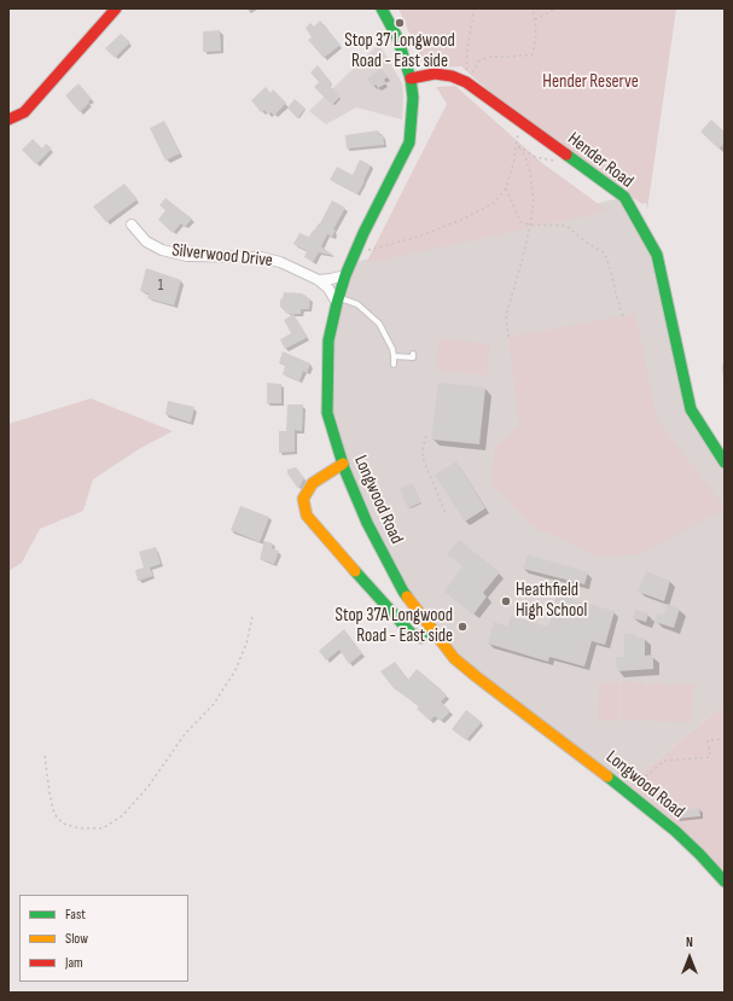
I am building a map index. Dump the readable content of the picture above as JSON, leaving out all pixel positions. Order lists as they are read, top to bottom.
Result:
{
  "streets": {
    "street": ["Hender Road", "Silverwood Drive", "Longwood Road"]
  },
  "crossings": [
    ["Hender Road", "Longwood Road"],
    ["Silverwood Drive", "Longwood Road"]
  ],
  "parks": ["Hender Reserve"],
  "places": ["Stop 37 Longwood Road - East side", "Heathfield High School", "Stop 37A Longwood Road - East side"],
  "house_numbers": ["1"],
  "legend": ["Fast", "Slow", "Jam"],
  "north": "top"
}
